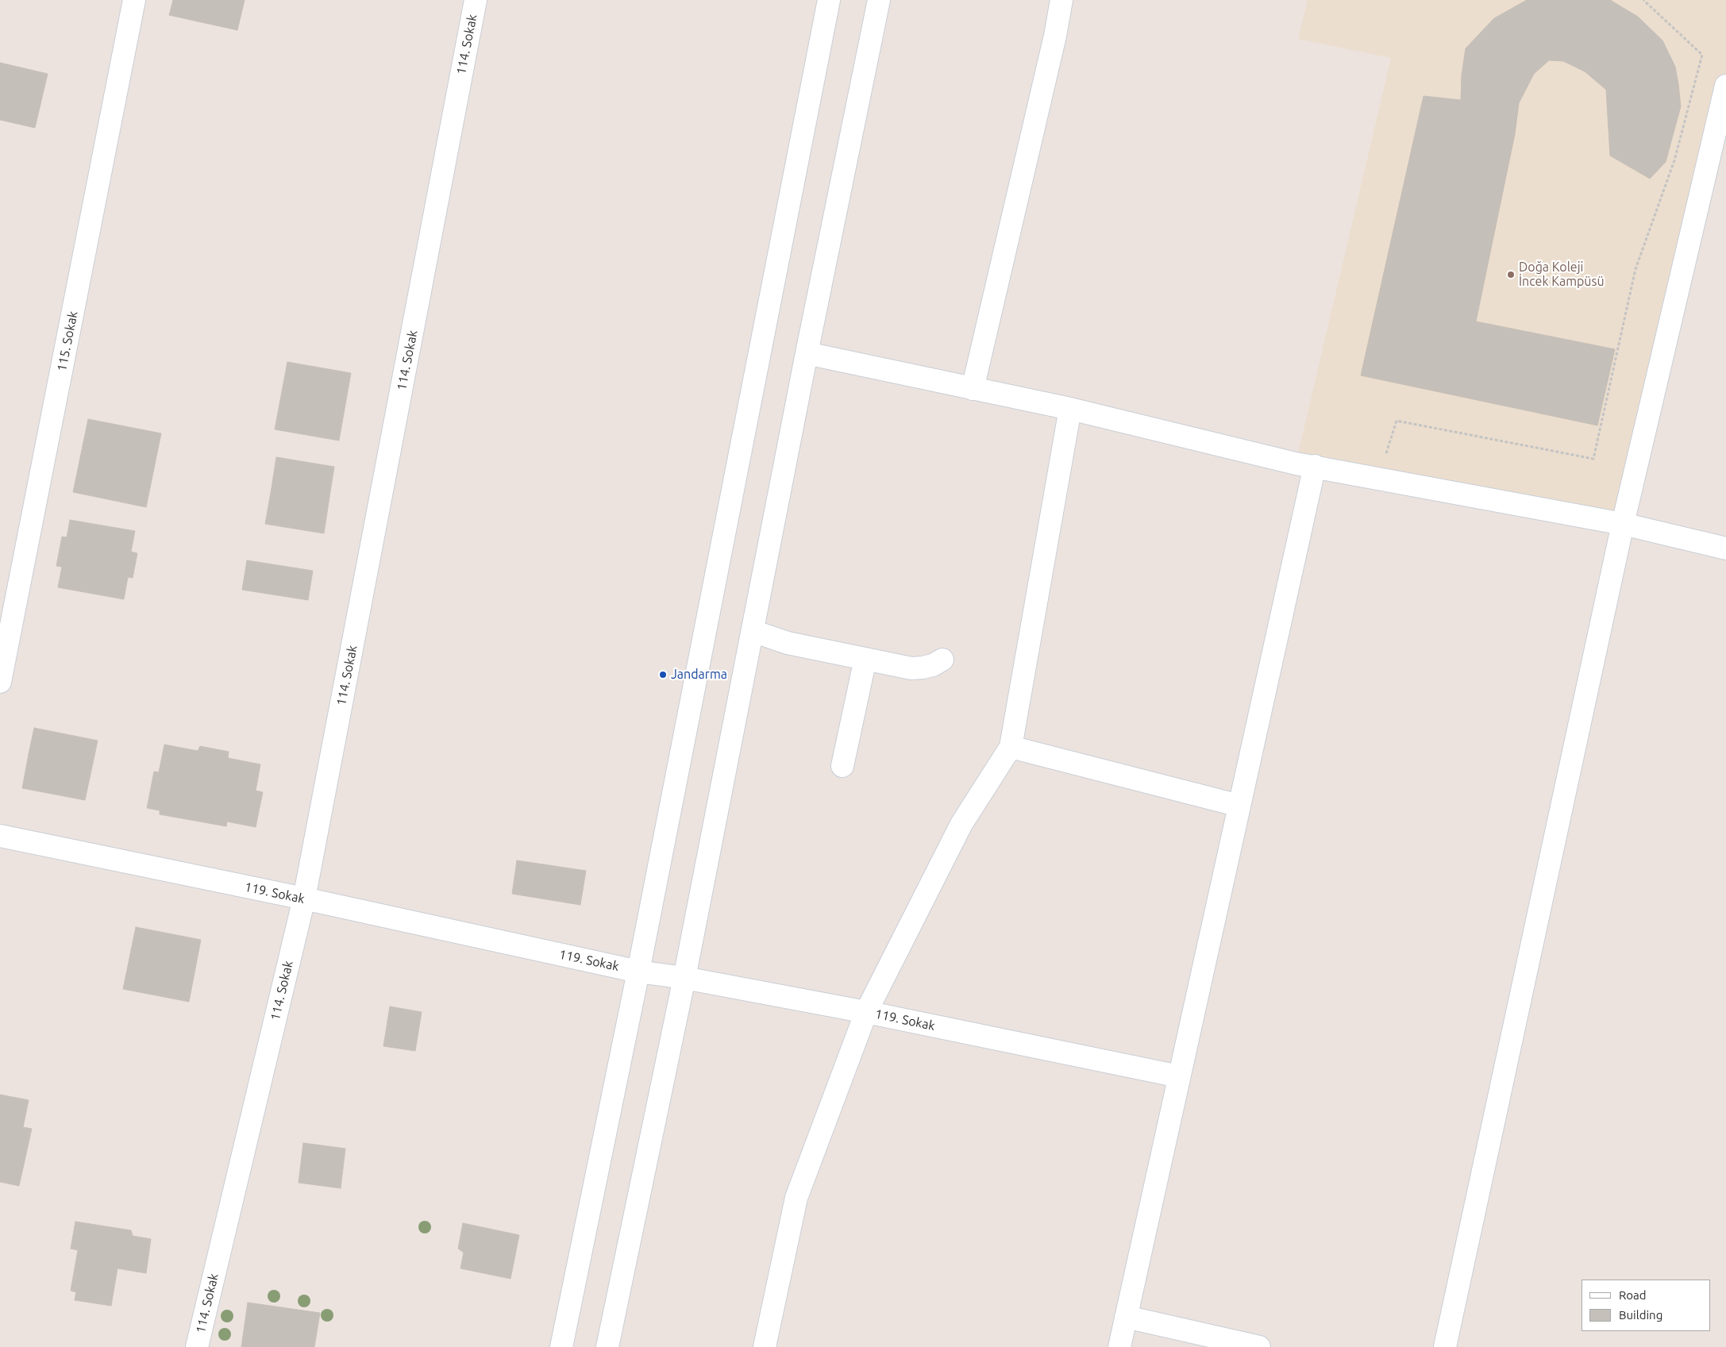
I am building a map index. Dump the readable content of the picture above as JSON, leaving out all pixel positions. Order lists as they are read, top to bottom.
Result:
{
  "streets": {
    "street": ["114. Sokak", "115. Sokak", "119. Sokak"]
  },
  "crossings": [
    ["114. Sokak", "119. Sokak"]
  ],
  "places": ["Doğa Koleji İncek Kampüsü", "Jandarma"],
  "legend": ["Road", "Building"]
}
